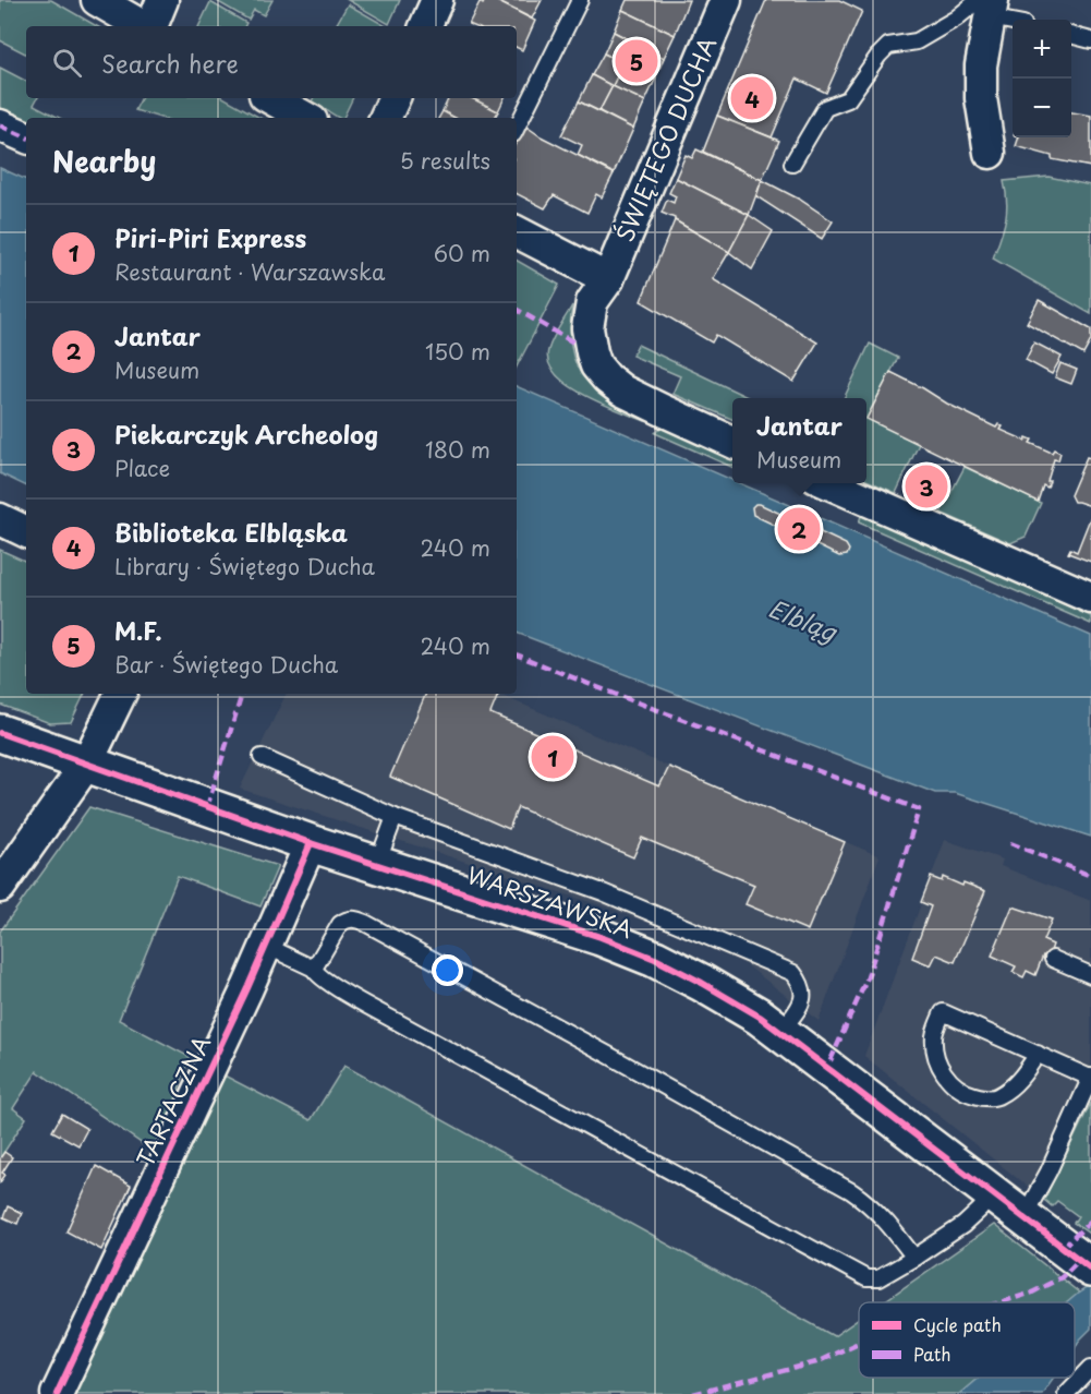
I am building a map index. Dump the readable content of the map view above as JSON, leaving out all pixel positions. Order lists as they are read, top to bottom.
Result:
{
  "streets": {
    "street": ["ŚWIĘTEGO DUCHA", "WARSZAWSKA", "TARTACZNA"]
  },
  "crossings": [
    ["WARSZAWSKA", "TARTACZNA"]
  ],
  "water": ["Elbląg"],
  "legend": ["Cycle path", "Path"],
  "page": {
    "map_buttons": ["+", "−"],
    "search": "Search here",
    "pins": [
      "5",
      "4",
      "3",
      "2",
      "1"
    ],
    "heading": ["Nearby", "5 results"],
    "list": [
      {
        "mark": "1",
        "name": "Piri-Piri Express",
        "note": "Restaurant · Warszawska",
        "value": "60 m"
      },
      {
        "mark": "2",
        "name": "Jantar",
        "note": "Museum",
        "value": "150 m"
      },
      {
        "mark": "3",
        "name": "Piekarczyk Archeolog",
        "note": "Place",
        "value": "180 m"
      },
      {
        "mark": "4",
        "name": "Biblioteka Elbląska",
        "note": "Library · Świętego Ducha",
        "value": "240 m"
      },
      {
        "mark": "5",
        "name": "M.F.",
        "note": "Bar · Świętego Ducha",
        "value": "240 m"
      }
    ],
    "popup": ["Jantar", "Museum"]
  }
}
